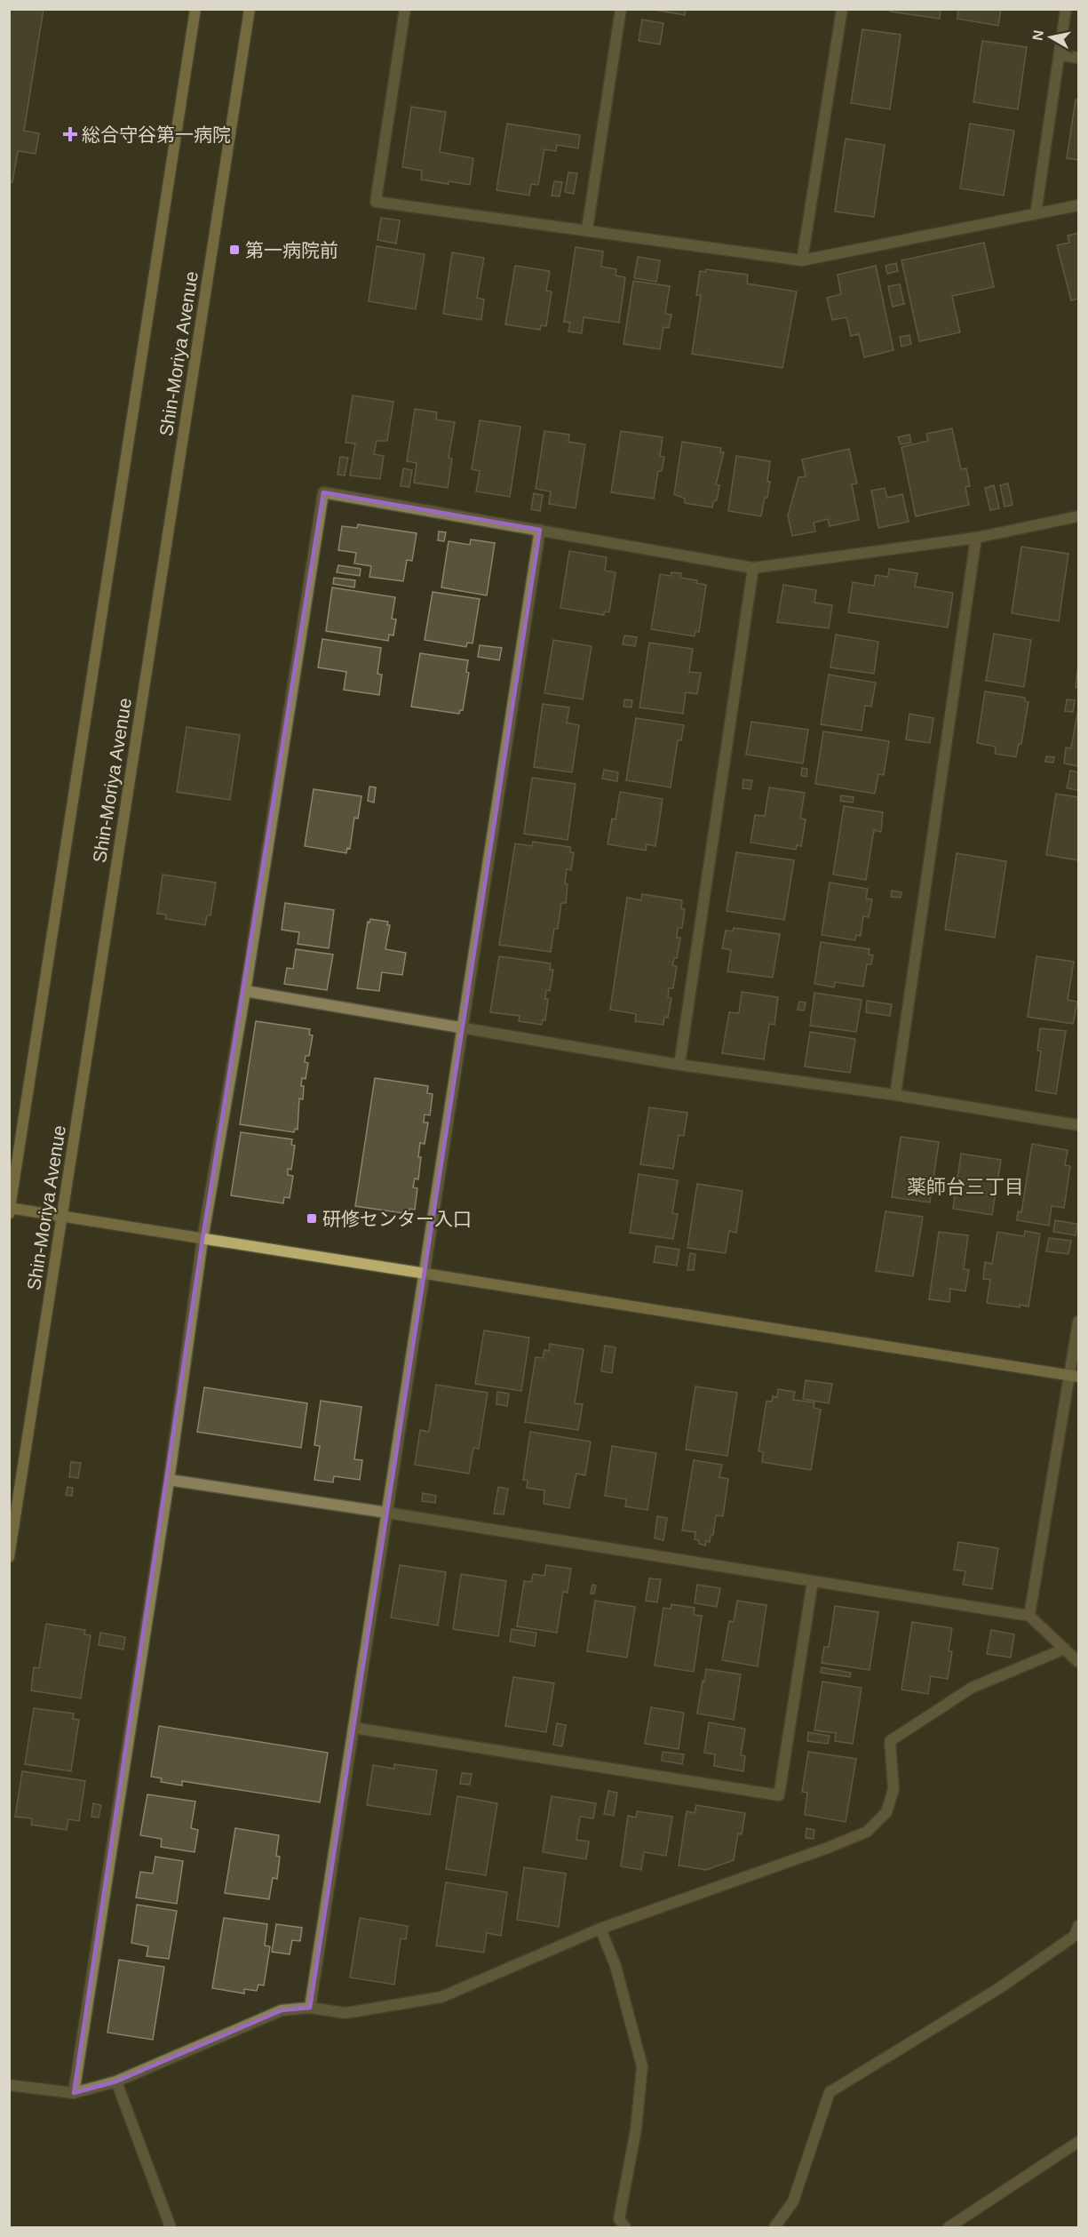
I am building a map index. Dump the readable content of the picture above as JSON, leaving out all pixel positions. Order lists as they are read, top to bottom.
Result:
{
  "streets": {
    "street": ["Shin-Moriya Avenue"]
  },
  "districts": ["薬師台三丁目"],
  "places": {
    "health": ["総合守谷第一病院"],
    "transit": ["第一病院前", "研修センター入口"]
  },
  "north": "left"
}
